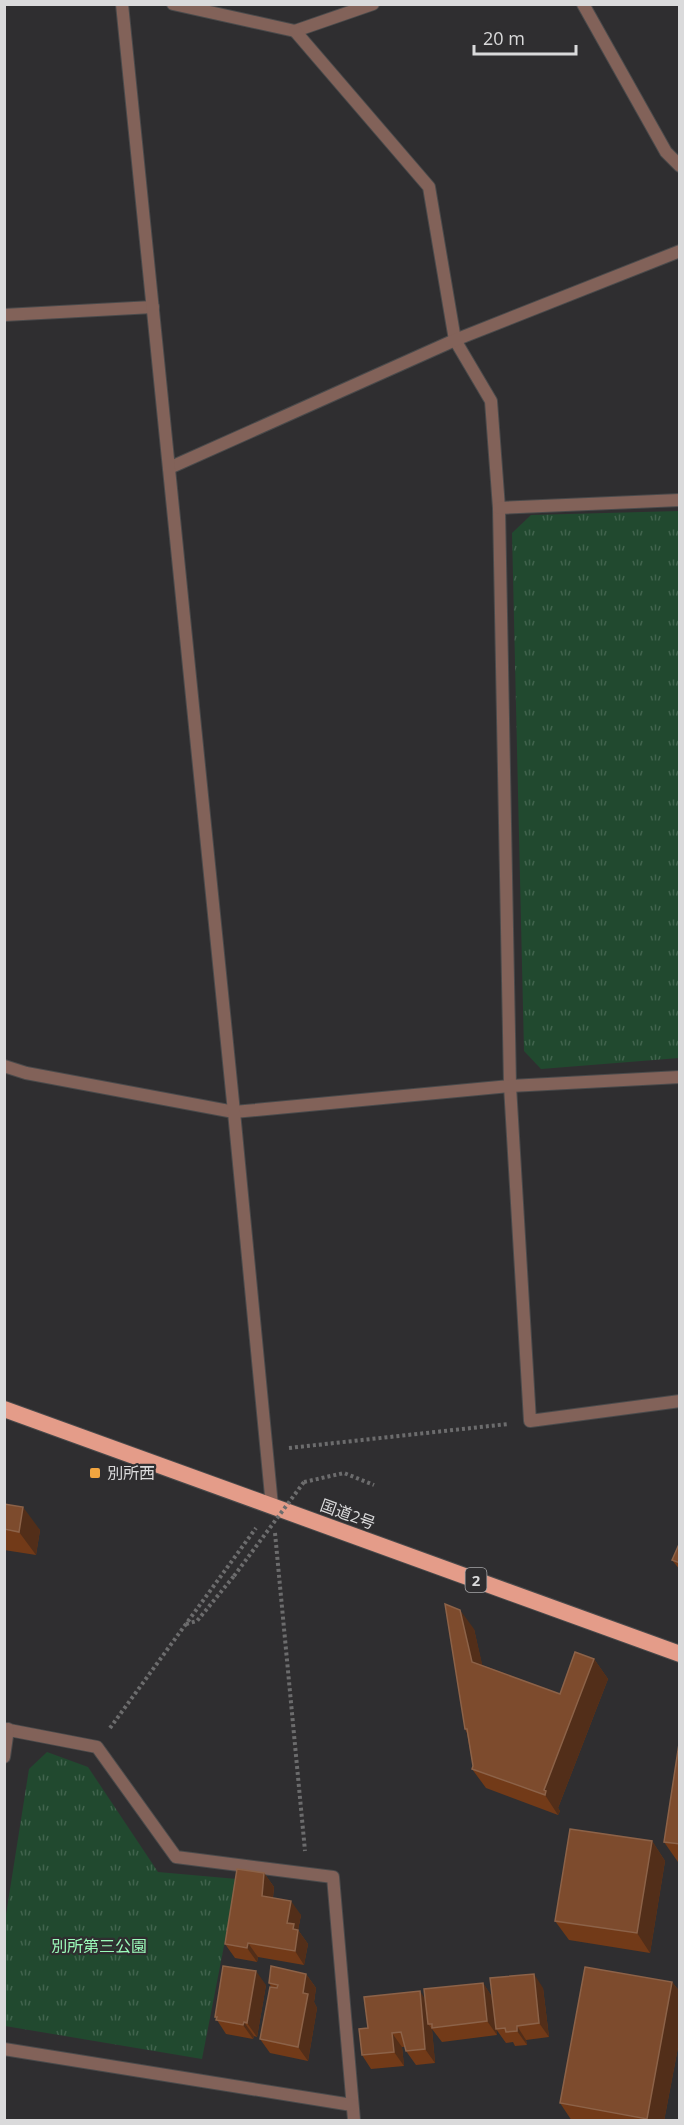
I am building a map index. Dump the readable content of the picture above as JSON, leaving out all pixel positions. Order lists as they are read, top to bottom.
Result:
{
  "streets": {
    "highway": ["国道2号", "2"]
  },
  "parks": ["別所第三公園"],
  "places": {
    "transit": ["別所西"]
  },
  "scale_bar": "20 m"
}
